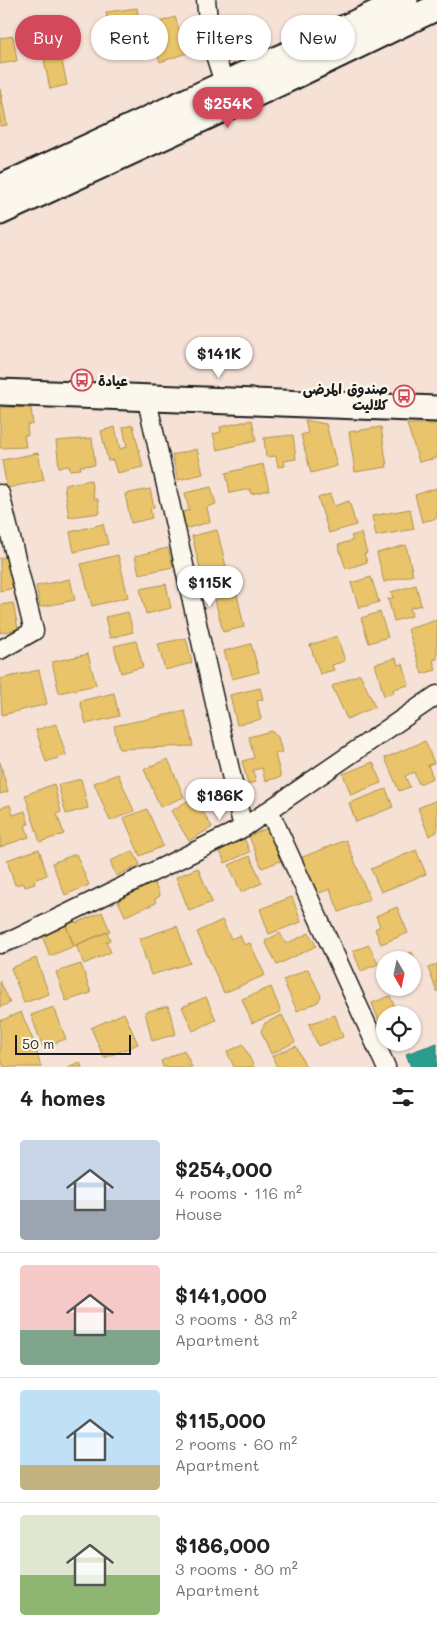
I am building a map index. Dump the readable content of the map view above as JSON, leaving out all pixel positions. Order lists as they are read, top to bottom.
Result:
{
  "places": {
    "bus stop": ["عيادة", "صندوق المرضى كلاليت"]
  },
  "scale_bar": "50 m",
  "north": "bottom",
  "page": {
    "chip": [
      "Buy",
      "Rent",
      "Filters",
      "New"
    ],
    "price": [
      "$254K",
      "$141K",
      "$115K",
      "$186K"
    ],
    "scale": "50 m",
    "heading": "4 homes",
    "list": [
      {
        "name": "$254,000",
        "note": "4 rooms · 116 m² · House"
      },
      {
        "name": "$141,000",
        "note": "3 rooms · 83 m² · Apartment"
      },
      {
        "name": "$115,000",
        "note": "2 rooms · 60 m² · Apartment"
      },
      {
        "name": "$186,000",
        "note": "3 rooms · 80 m² · Apartment"
      }
    ]
  }
}
